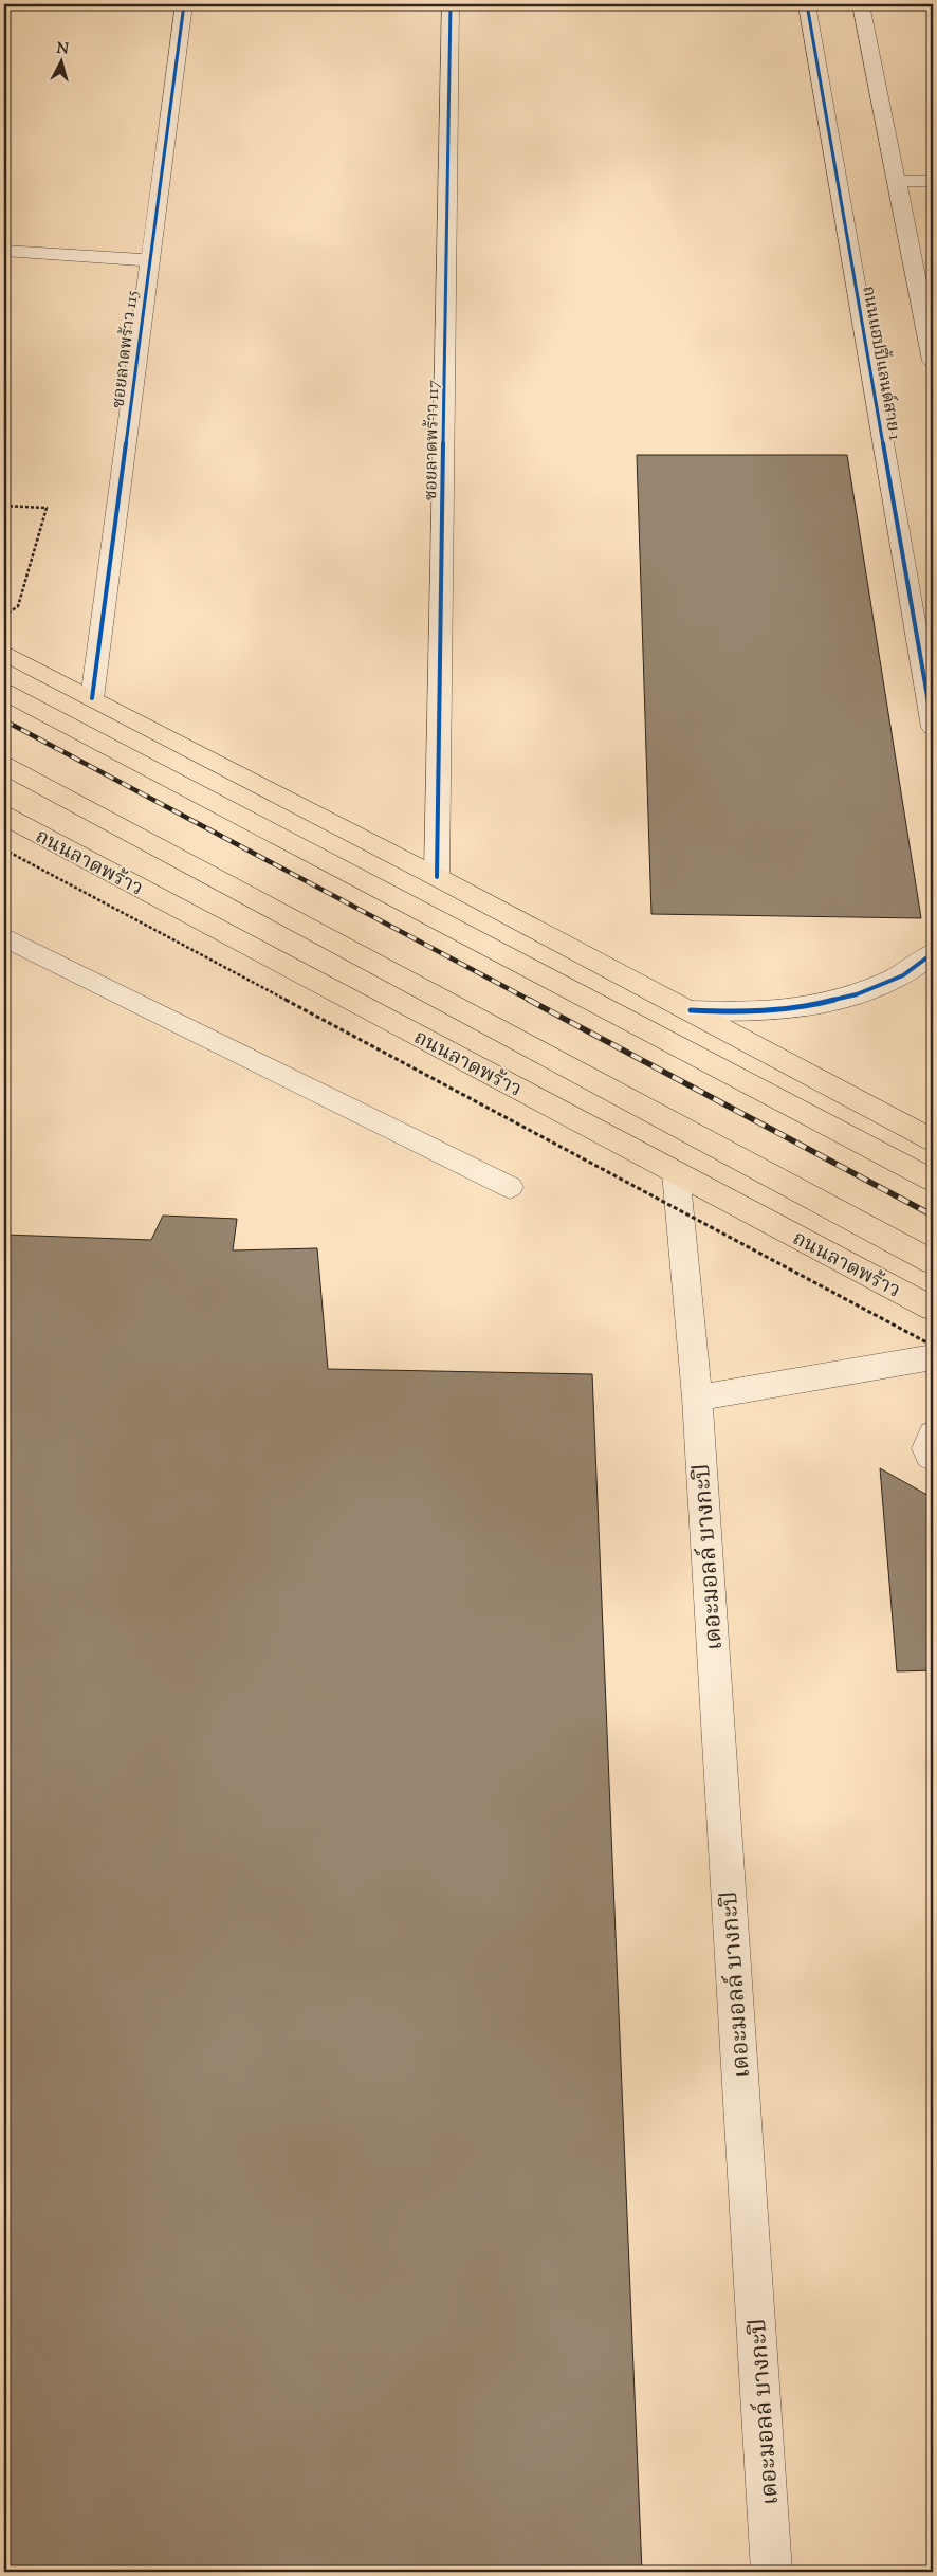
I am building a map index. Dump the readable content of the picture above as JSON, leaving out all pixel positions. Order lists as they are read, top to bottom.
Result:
{
  "streets": {
    "main road": ["ถนนลาดพร้าว"],
    "street": [
      "ซอยลาดพร้าว 115",
      "ถนนแฮปปี้แลนด์สาย 1",
      "ซอยลาดพร้าว 117",
      "เดอะมอลล์ บางกะปิ"
    ]
  },
  "crossings": [
    ["ถนนลาดพร้าว", "เดอะมอลล์ บางกะปิ"]
  ],
  "north": "top"
}
